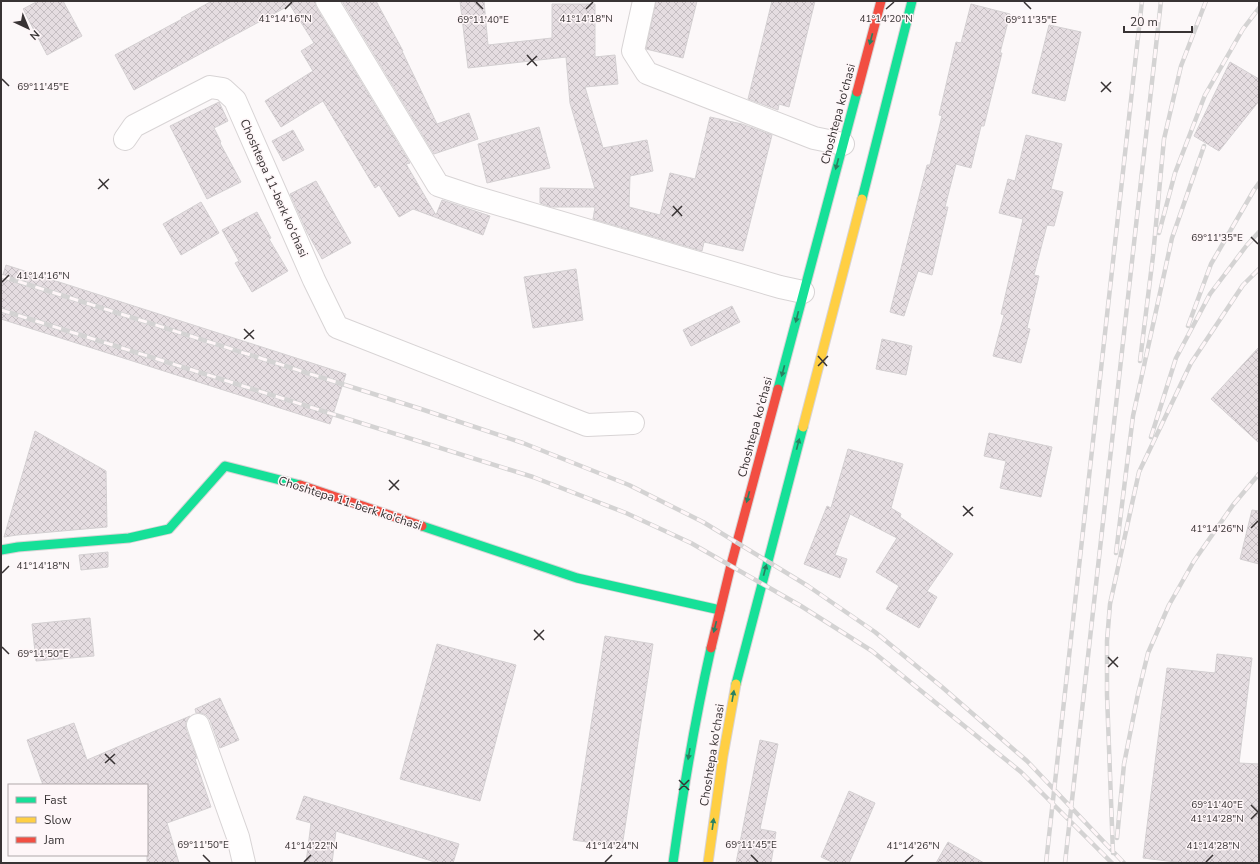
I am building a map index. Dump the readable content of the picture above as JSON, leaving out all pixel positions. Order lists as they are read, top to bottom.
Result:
{
  "streets": {
    "main road": ["Choshtepa ko'chasi", "Choshtepa 11-berk ko'chasi"]
  },
  "crossings": [
    ["Choshtepa ko'chasi", "Choshtepa 11-berk ko'chasi"]
  ],
  "legend": ["Fast", "Slow", "Jam"],
  "scale_bar": "20 m",
  "north": "bottom right",
  "coordinates": [
    "41°14'16\"N",
    "41°14'18\"N",
    "41°14'20\"N",
    "69°11'40\"E",
    "69°11'35\"E",
    "69°11'45\"E",
    "41°14'26\"N",
    "69°11'50\"E",
    "41°14'28\"N",
    "41°14'22\"N",
    "41°14'24\"N"
  ]
}
